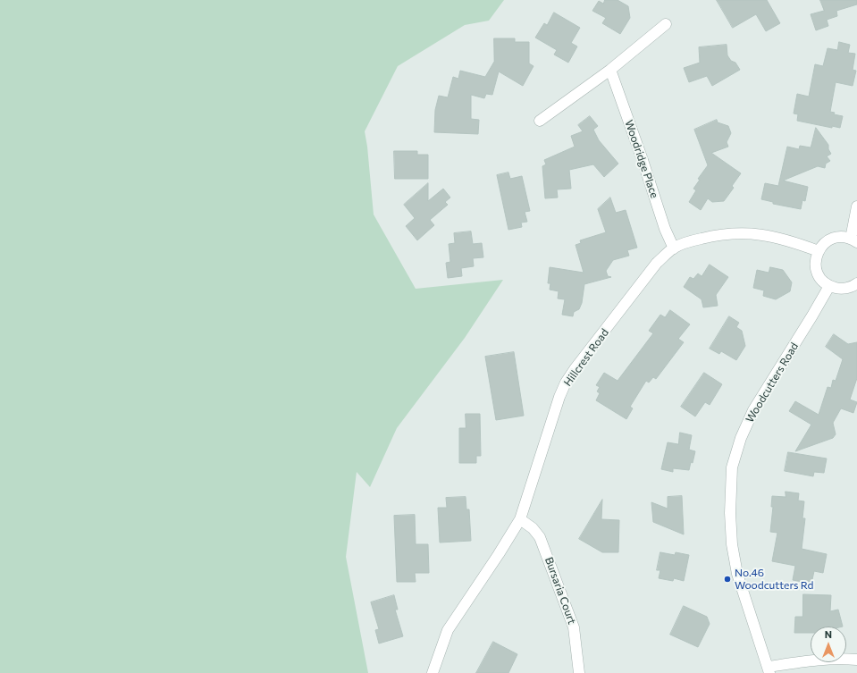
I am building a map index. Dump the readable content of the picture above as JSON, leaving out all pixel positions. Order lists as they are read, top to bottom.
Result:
{
  "streets": {
    "street": [
      "Woodridge Place",
      "Hillcrest Road",
      "Woodcutters Road",
      "Bursaria Court"
    ]
  },
  "crossings": [
    ["Woodridge Place", "Hillcrest Road"],
    ["Hillcrest Road", "Bursaria Court"]
  ],
  "places": ["No.46 Woodcutters Rd"],
  "north": "top"
}
